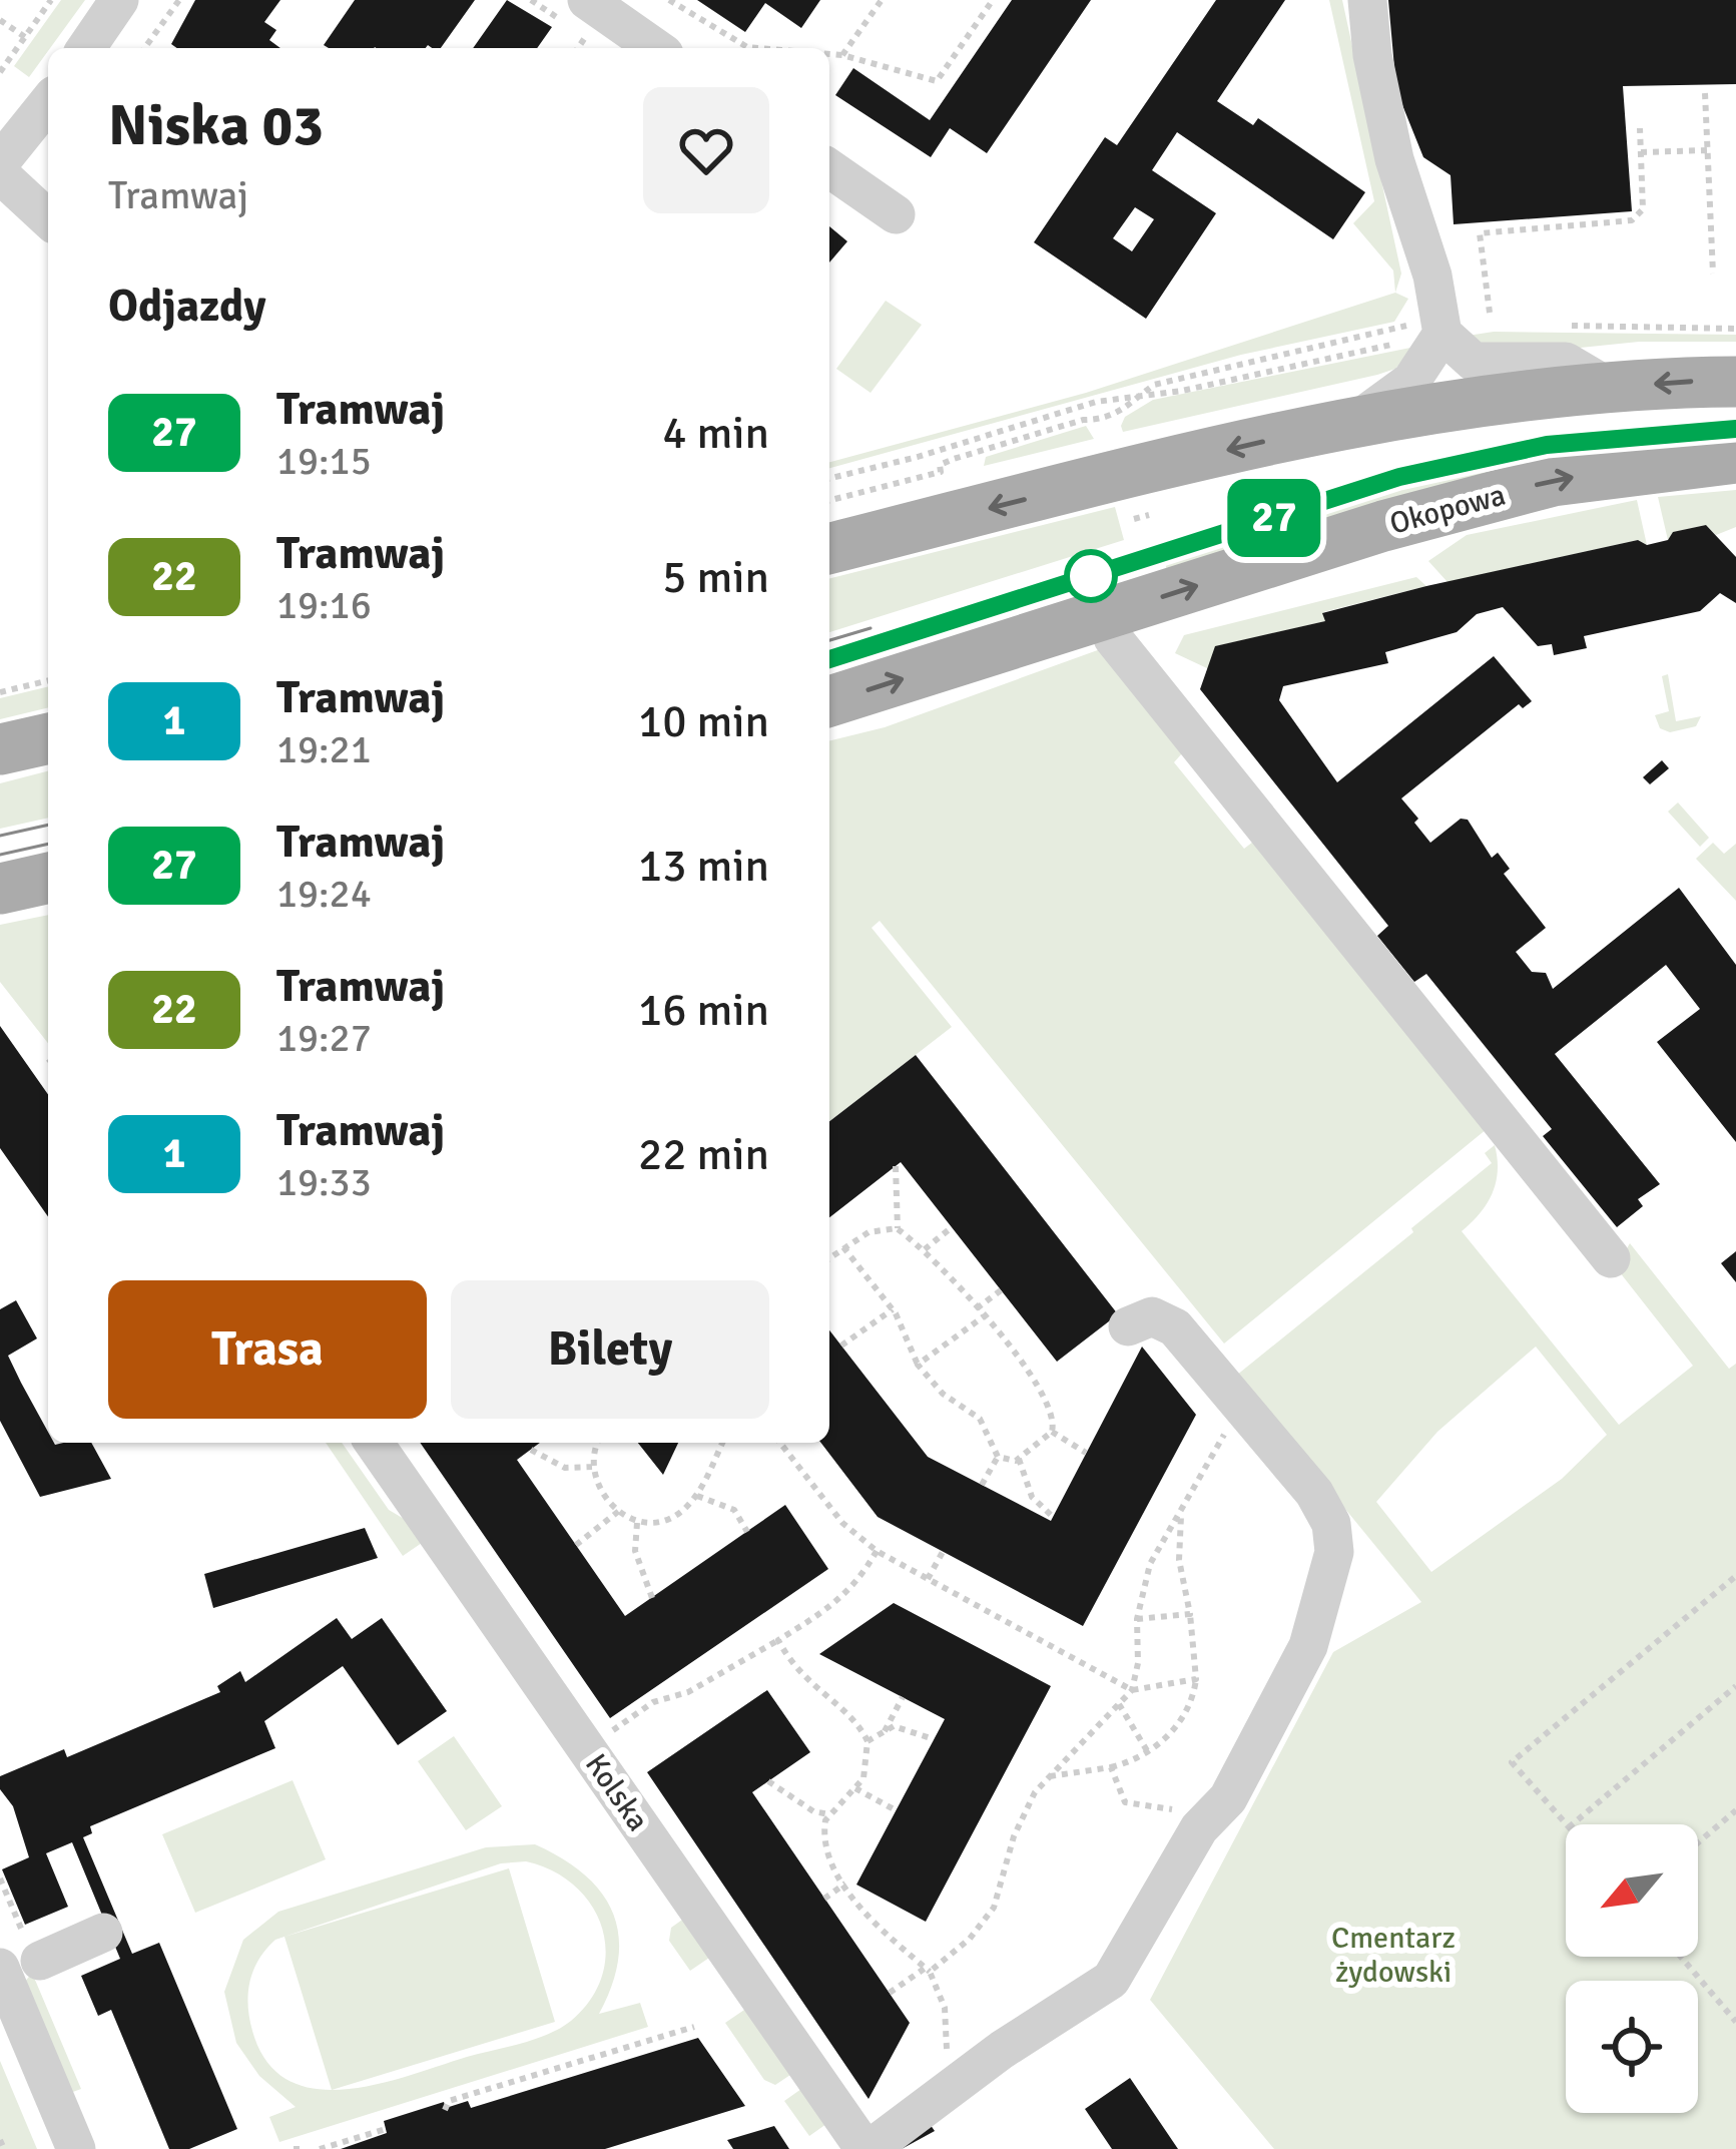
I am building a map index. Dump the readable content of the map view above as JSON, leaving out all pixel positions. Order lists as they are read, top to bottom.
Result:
{
  "streets": {
    "main road": ["Okopowa"],
    "street": ["Kolska"]
  },
  "parks": ["Cmentarz żydowski"],
  "lines": ["tram line 27"],
  "north": "bottom left",
  "page": {
    "on_map": "27",
    "heading": [
      ["Niska 03", "Tramwaj"],
      "Odjazdy"
    ],
    "list": [
      {
        "mark": "27",
        "name": "Tramwaj",
        "note": "19:15",
        "value": "4 min"
      },
      {
        "mark": "22",
        "name": "Tramwaj",
        "note": "19:16",
        "value": "5 min"
      },
      {
        "mark": "1",
        "name": "Tramwaj",
        "note": "19:21",
        "value": "10 min"
      },
      {
        "mark": "27",
        "name": "Tramwaj",
        "note": "19:24",
        "value": "13 min"
      },
      {
        "mark": "22",
        "name": "Tramwaj",
        "note": "19:27",
        "value": "16 min"
      },
      {
        "mark": "1",
        "name": "Tramwaj",
        "note": "19:33",
        "value": "22 min"
      }
    ],
    "buttons": ["Trasa", "Bilety"]
  }
}
